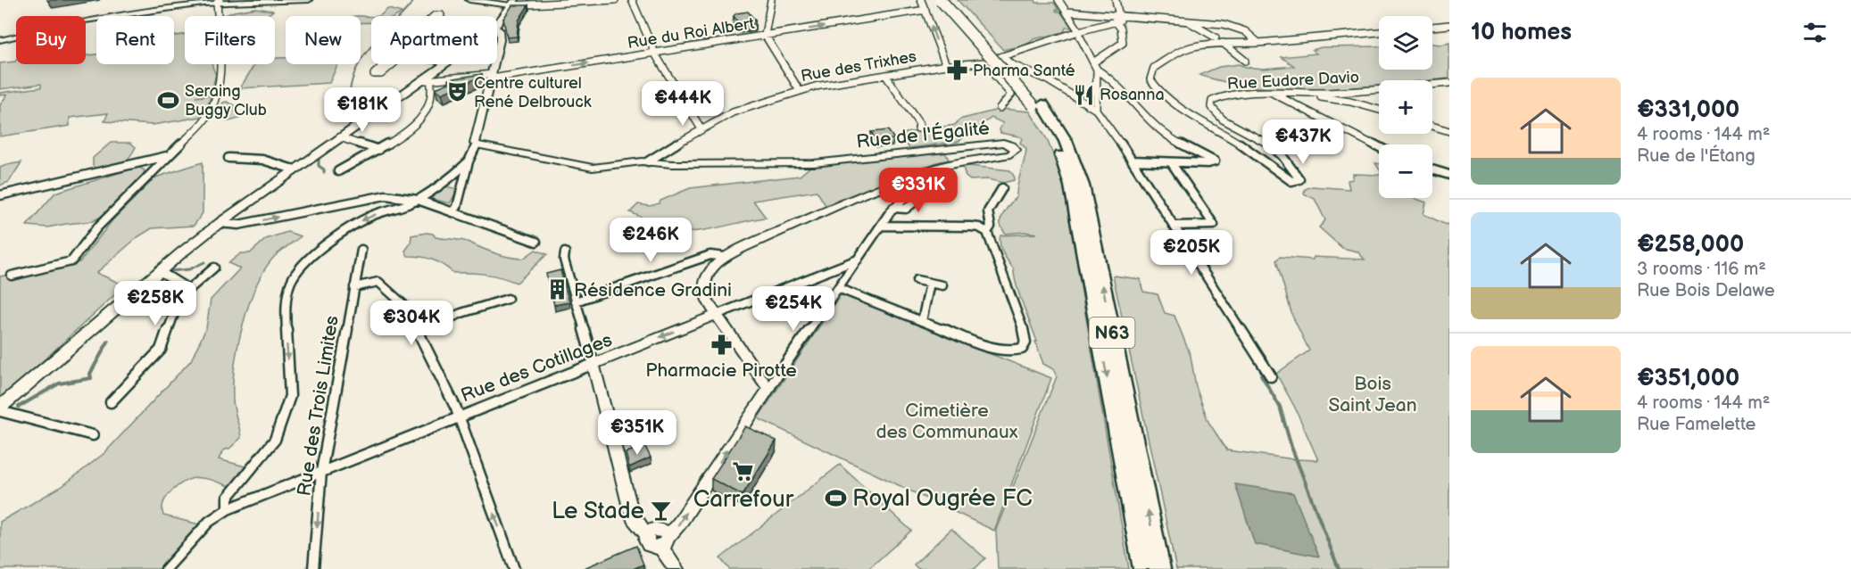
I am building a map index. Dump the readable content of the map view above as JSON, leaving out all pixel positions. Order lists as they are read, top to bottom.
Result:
{
  "streets": {
    "highway": ["N63"],
    "street": [
      "Rue du Roi Albert",
      "Rue des Trixhes",
      "Rue Eudore Davio",
      "Rue de l'Égalité",
      "Rue des Cotillages",
      "Rue des Trois Limites"
    ]
  },
  "crossings": [
    ["Rue des Trixhes", "Rue de l'Égalité"],
    ["Rue de l'Égalité", "Rue des Cotillages"],
    ["Rue des Cotillages", "Rue des Trois Limites"]
  ],
  "parks": ["Bois Saint Jean", "Cimetière des Communaux"],
  "places": {
    "pharmacy": ["Pharma Santé", "Pharmacie Pirotte"],
    "theatre": ["Centre culturel René Delbrouck"],
    "restaurant": ["Rosanna"],
    "sports": ["Seraing Buggy Club", "Royal Ougrée FC"],
    "building": ["Résidence Gradini"],
    "supermarket": ["Carrefour"],
    "bar": ["Le Stade"]
  },
  "page": {
    "heading": "10 homes",
    "map_buttons": ["+", "−"],
    "chip": [
      "Buy",
      "Rent",
      "Filters",
      "New",
      "Apartment"
    ],
    "list": [
      {
        "name": "€331,000",
        "note": "4 rooms · 144 m² · Rue de l'Étang"
      },
      {
        "name": "€258,000",
        "note": "3 rooms · 116 m² · Rue Bois Delawe"
      },
      {
        "name": "€351,000",
        "note": "4 rooms · 144 m² · Rue Famelette"
      }
    ],
    "price": [
      "€444K",
      "€181K",
      "€437K",
      "€331K",
      "€246K",
      "€205K",
      "€258K",
      "€254K",
      "€304K",
      "€351K"
    ]
  }
}
